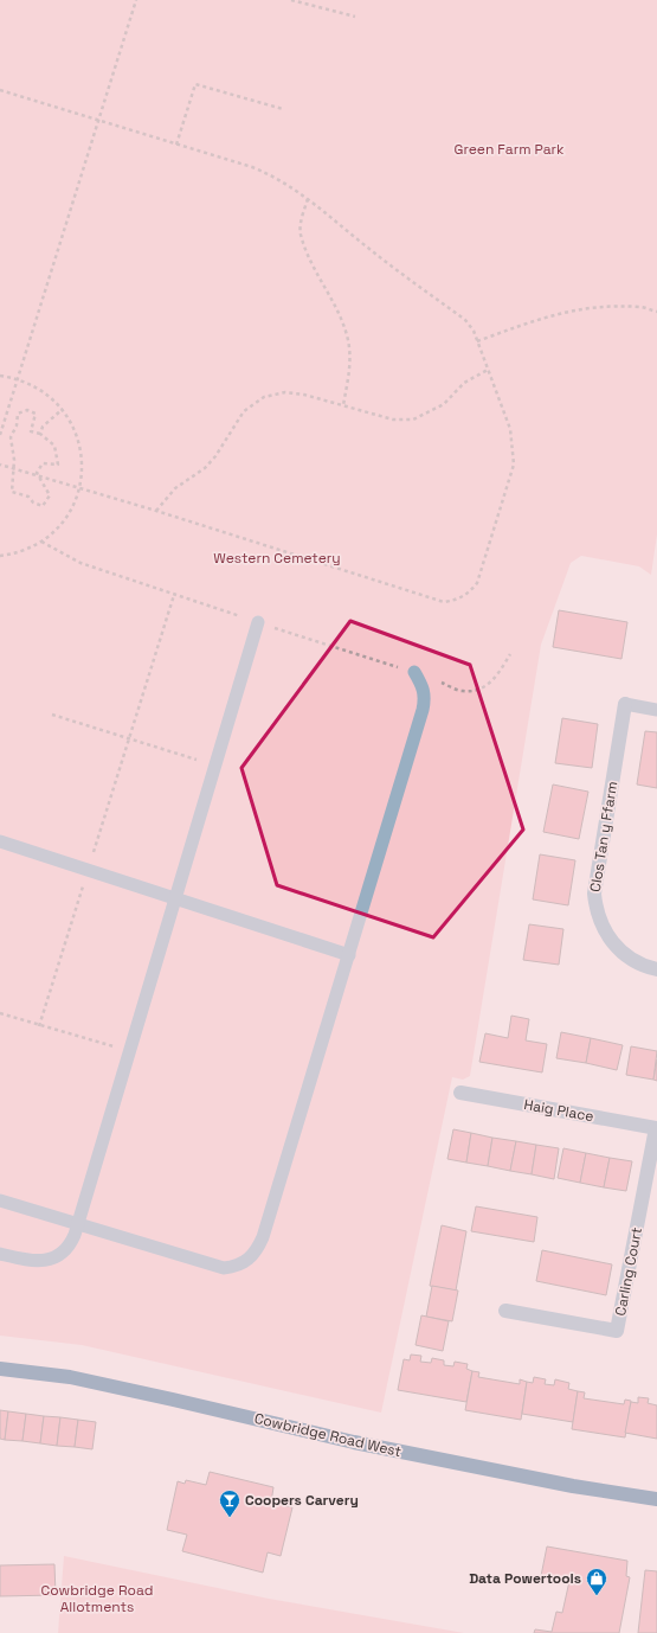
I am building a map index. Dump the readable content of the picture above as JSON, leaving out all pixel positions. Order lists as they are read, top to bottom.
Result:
{
  "streets": {
    "highway": ["Cowbridge Road West"],
    "street": ["Clos Tan y Ffarm", "Haig Place", "Carling Court"]
  },
  "crossings": [
    ["Haig Place", "Carling Court"]
  ],
  "parks": ["Green Farm Park", "Western Cemetery", "Cowbridge Road Allotments"],
  "places": {
    "bar": ["Coopers Carvery"],
    "shop": ["Data Powertools"]
  }
}
